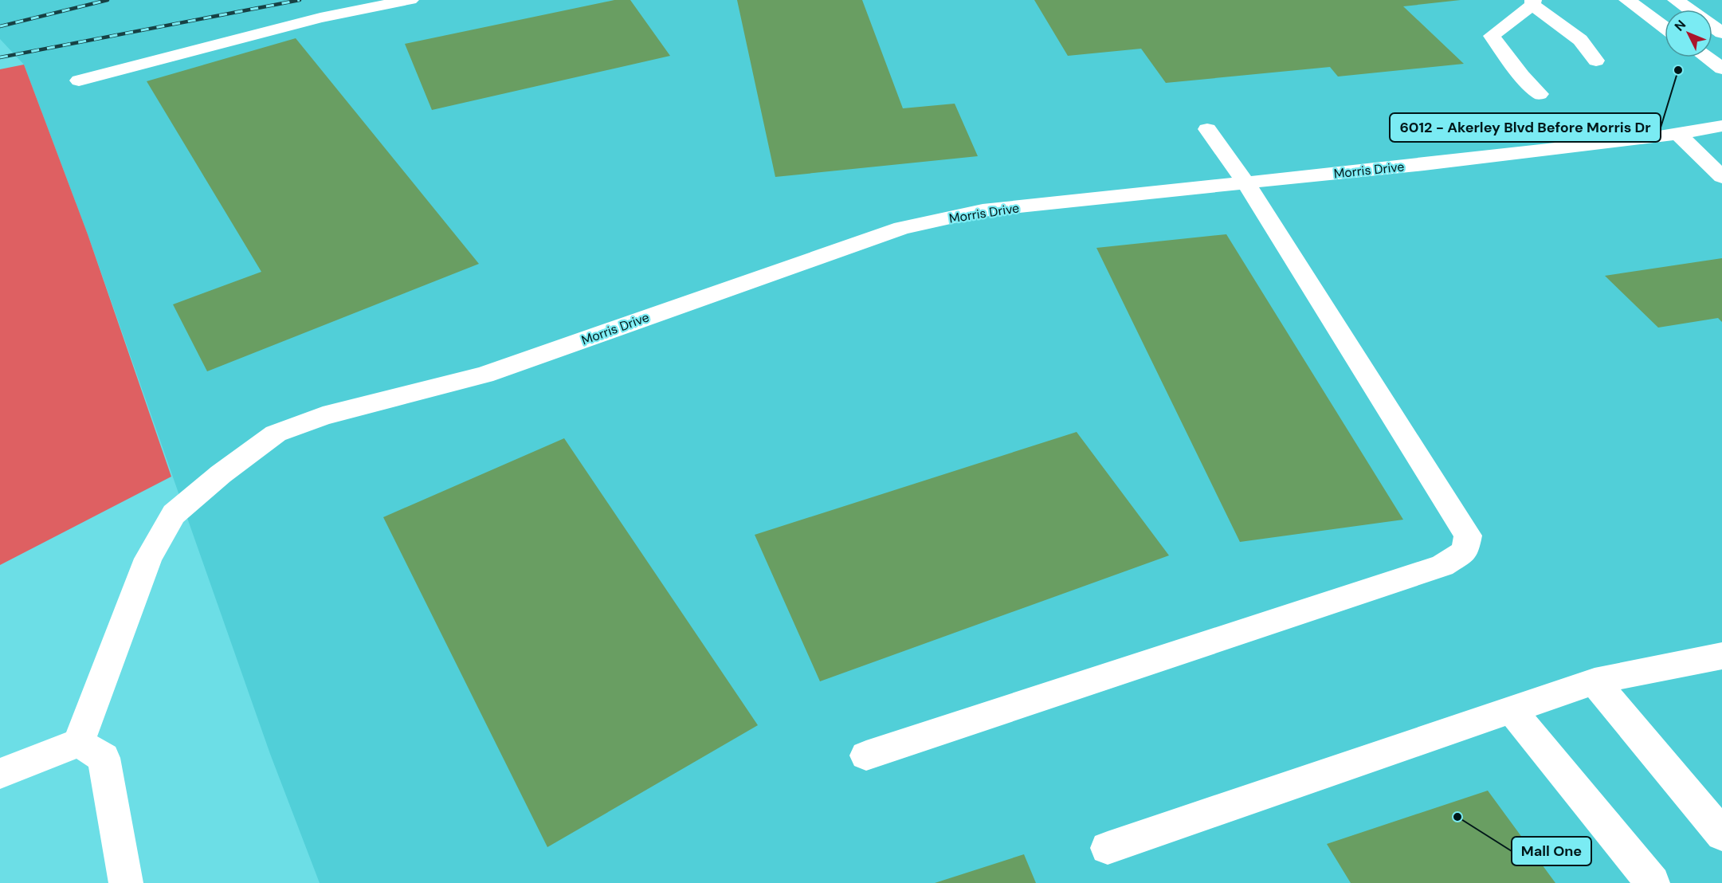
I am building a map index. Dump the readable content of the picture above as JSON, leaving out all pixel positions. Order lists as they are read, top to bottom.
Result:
{
  "streets": {
    "street": ["Morris Drive"]
  },
  "places": ["6012 - Akerley Blvd Before Morris Dr", "Mall One"],
  "north": "top left"
}
